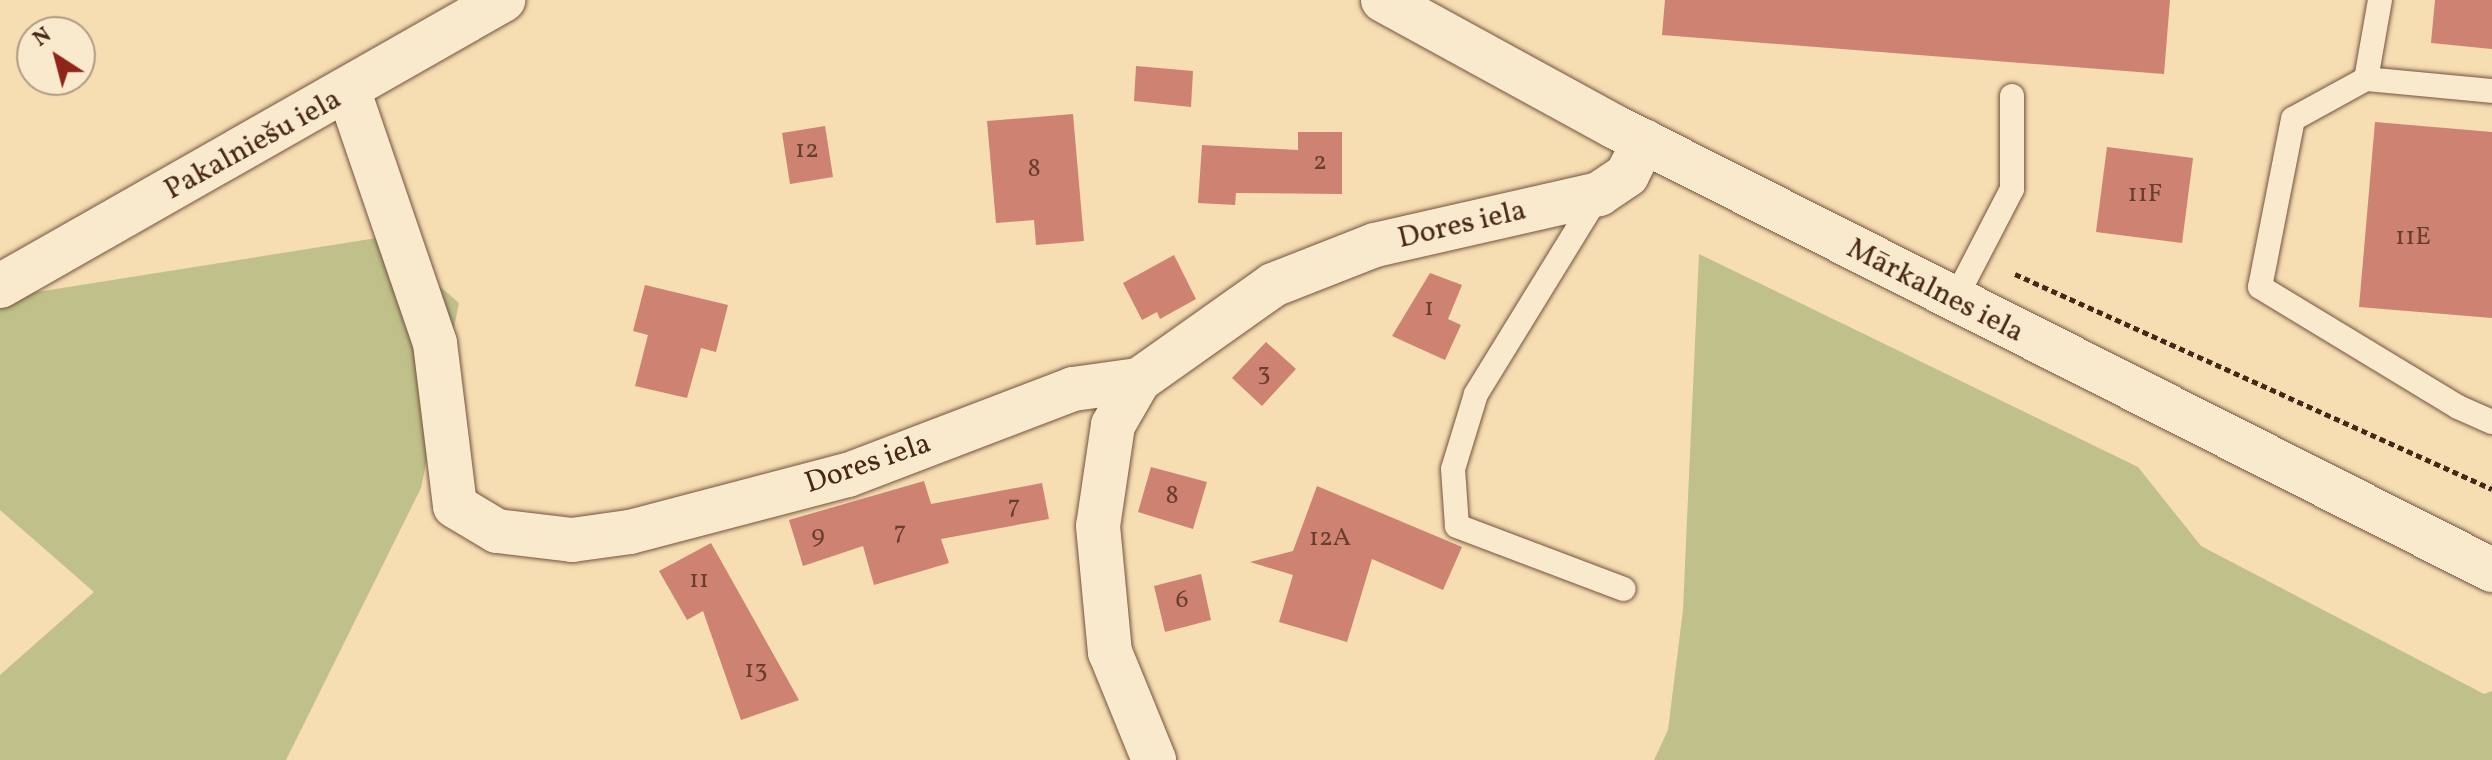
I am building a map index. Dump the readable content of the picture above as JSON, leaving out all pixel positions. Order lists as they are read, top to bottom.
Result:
{
  "streets": {
    "street": ["Pakalniešu iela", "Dores iela", "Mārkalnes iela"]
  },
  "crossings": [
    ["Pakalniešu iela", "Dores iela"],
    ["Dores iela", "Mārkalnes iela"]
  ],
  "house_numbers": [
    "12",
    "2",
    "8",
    "11F",
    "11E",
    "1",
    "3",
    "8",
    "7",
    "7",
    "9",
    "12A",
    "11",
    "6",
    "13"
  ],
  "north": "top left"
}
